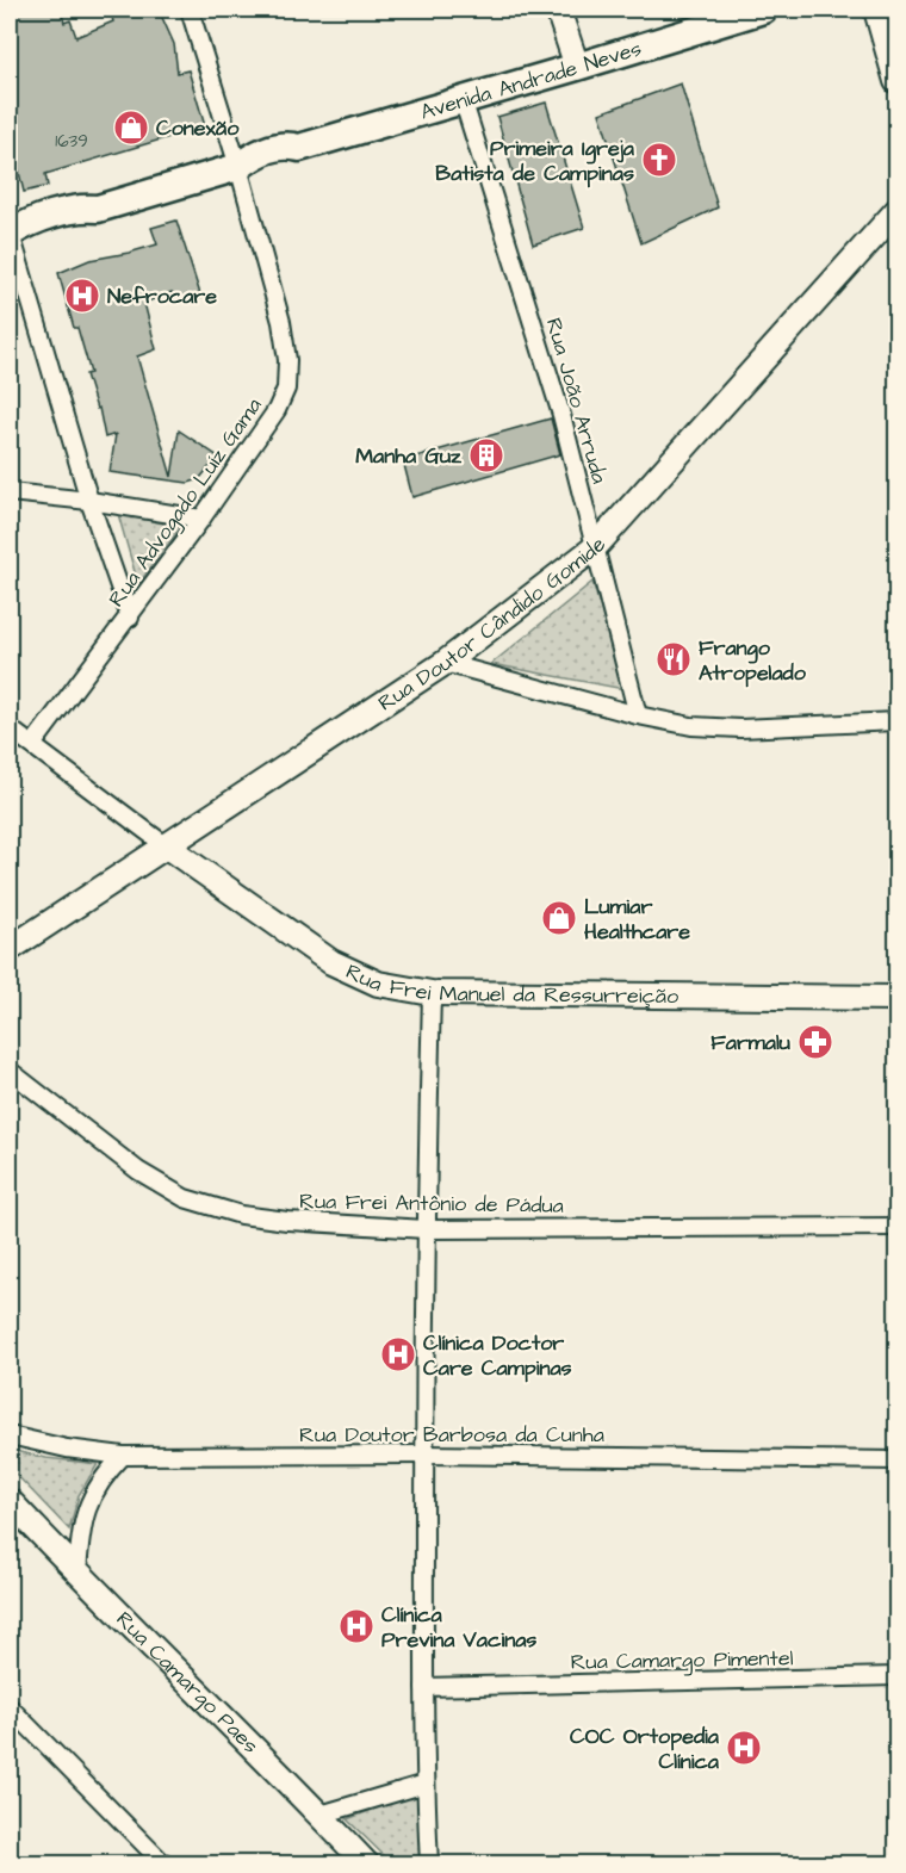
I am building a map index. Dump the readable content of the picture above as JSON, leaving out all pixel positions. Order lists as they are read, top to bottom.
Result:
{
  "streets": {
    "main road": ["Avenida Andrade Neves"],
    "street": [
      "Rua João Arruda",
      "Rua Advogado Luíz Gama",
      "Rua Doutor Cândido Gomide",
      "Rua Frei Manuel da Ressurreição",
      "Rua Frei Antônio de Pádua",
      "Rua Doutor Barbosa da Cunha",
      "Rua Camargo Pimentel",
      "Rua Camargo Paes"
    ]
  },
  "crossings": [
    ["Avenida Andrade Neves", "Rua João Arruda"],
    ["Avenida Andrade Neves", "Rua Advogado Luíz Gama"],
    ["Rua João Arruda", "Rua Doutor Cândido Gomide"],
    ["Rua Doutor Cândido Gomide", "Rua Frei Manuel da Ressurreição"]
  ],
  "places": {
    "shop": ["Conexão", "Lumiar Healthcare"],
    "church": ["Primeira Igreja Batista de Campinas"],
    "hospital": [
      "Nefrocare",
      "Clínica Doctor Care Campinas",
      "Clínica Previna Vacinas",
      "COC Ortopedia Clínica"
    ],
    "building": ["Manha Guz"],
    "restaurant": ["Frango Atropelado"],
    "pharmacy": ["Farmalu"]
  },
  "house_numbers": ["1639"]
}
